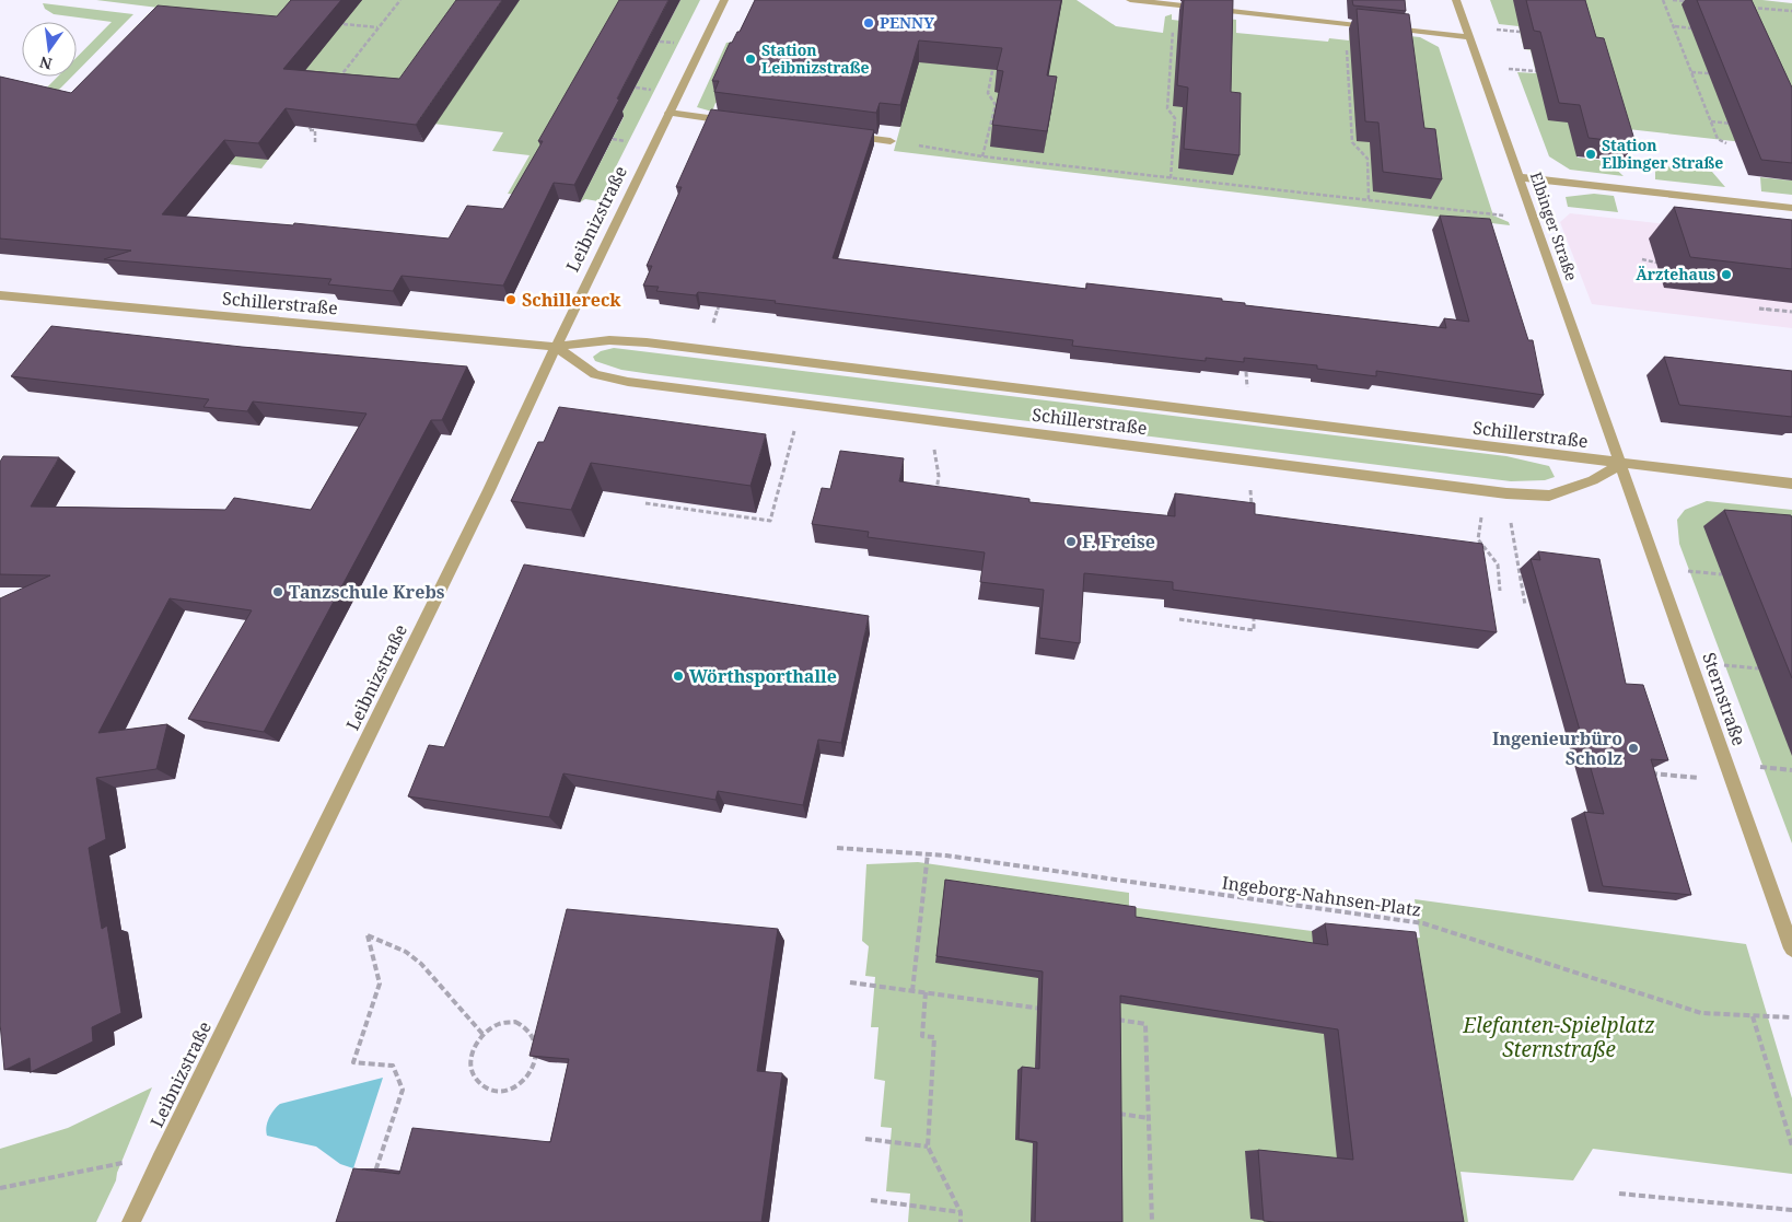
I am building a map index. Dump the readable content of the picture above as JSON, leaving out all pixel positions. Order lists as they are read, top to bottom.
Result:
{
  "streets": {
    "street": [
      "Leibnizstraße",
      "Elbinger Straße",
      "Schillerstraße",
      "Sternstraße"
    ],
    "path": ["Ingeborg-Nahnsen-Platz"]
  },
  "crossings": [
    ["Leibnizstraße", "Schillerstraße"],
    ["Elbinger Straße", "Schillerstraße"],
    ["Elbinger Straße", "Sternstraße"],
    ["Schillerstraße", "Sternstraße"]
  ],
  "parks": ["Elefanten-Spielplatz Sternstraße"],
  "places": [
    "PENNY",
    "Station Leibnizstraße",
    "Station Elbinger Straße",
    "Ärztehaus",
    "Schillereck",
    "F. Freise",
    "Tanzschule Krebs",
    "Wörthsporthalle",
    "Ingenieurbüro Scholz"
  ],
  "north": "bottom"
}
